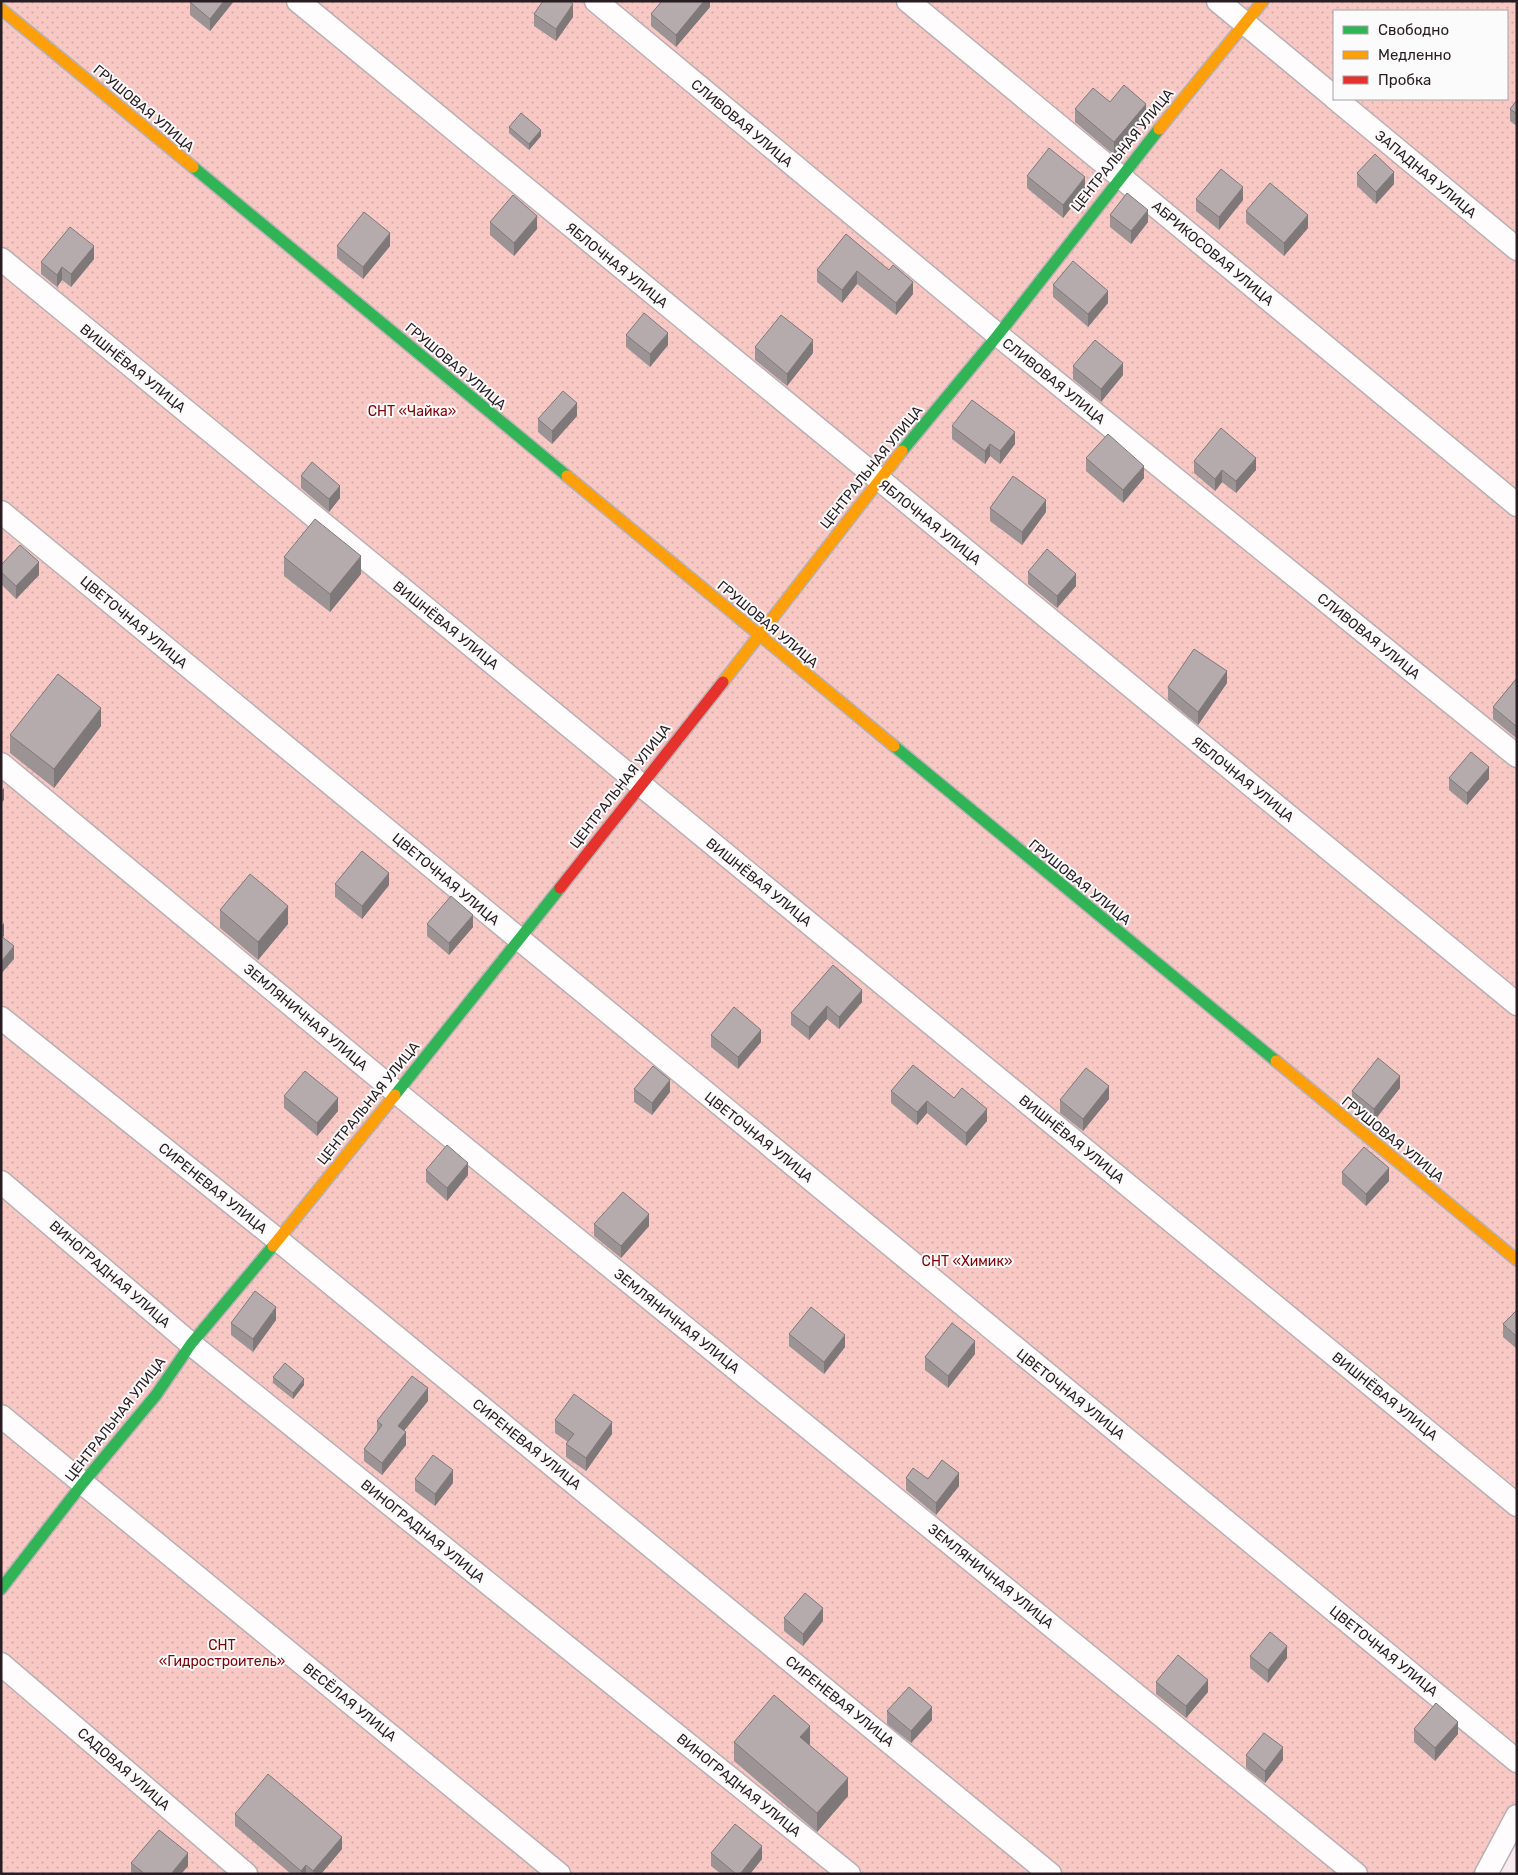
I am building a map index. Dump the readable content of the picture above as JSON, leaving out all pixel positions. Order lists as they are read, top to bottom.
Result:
{
  "streets": {
    "street": [
      "ГРУШОВАЯ УЛИЦА",
      "СЛИВОВАЯ УЛИЦА",
      "ЦЕНТРАЛЬНАЯ УЛИЦА",
      "ЗАПАДНАЯ УЛИЦА",
      "АБРИКОСОВАЯ УЛИЦА",
      "ЯБЛОЧНАЯ УЛИЦА",
      "ВИШНЁВАЯ УЛИЦА",
      "ЦВЕТОЧНАЯ УЛИЦА",
      "ЗЕМЛЯНИЧНАЯ УЛИЦА",
      "СИРЕНЕВАЯ УЛИЦА",
      "ВИНОГРАДНАЯ УЛИЦА",
      "ВЕСЁЛАЯ УЛИЦА",
      "САДОВАЯ УЛИЦА"
    ]
  },
  "crossings": [
    ["ГРУШОВАЯ УЛИЦА", "ЦЕНТРАЛЬНАЯ УЛИЦА"],
    ["СЛИВОВАЯ УЛИЦА", "ЦЕНТРАЛЬНАЯ УЛИЦА"],
    ["ЦЕНТРАЛЬНАЯ УЛИЦА", "ЗАПАДНАЯ УЛИЦА"],
    ["ЦЕНТРАЛЬНАЯ УЛИЦА", "АБРИКОСОВАЯ УЛИЦА"],
    ["ЦЕНТРАЛЬНАЯ УЛИЦА", "ЯБЛОЧНАЯ УЛИЦА"],
    ["ЦЕНТРАЛЬНАЯ УЛИЦА", "ВИШНЁВАЯ УЛИЦА"],
    ["ЦЕНТРАЛЬНАЯ УЛИЦА", "ЦВЕТОЧНАЯ УЛИЦА"],
    ["ЦЕНТРАЛЬНАЯ УЛИЦА", "ЗЕМЛЯНИЧНАЯ УЛИЦА"],
    ["ЦЕНТРАЛЬНАЯ УЛИЦА", "СИРЕНЕВАЯ УЛИЦА"],
    ["ЦЕНТРАЛЬНАЯ УЛИЦА", "ВИНОГРАДНАЯ УЛИЦА"],
    ["ЦЕНТРАЛЬНАЯ УЛИЦА", "ВЕСЁЛАЯ УЛИЦА"]
  ],
  "parks": ["СНТ «Чайка»", "СНТ «Химик»", "СНТ «Гидростроитель»"],
  "legend": ["Свободно", "Медленно", "Пробка"]
}
